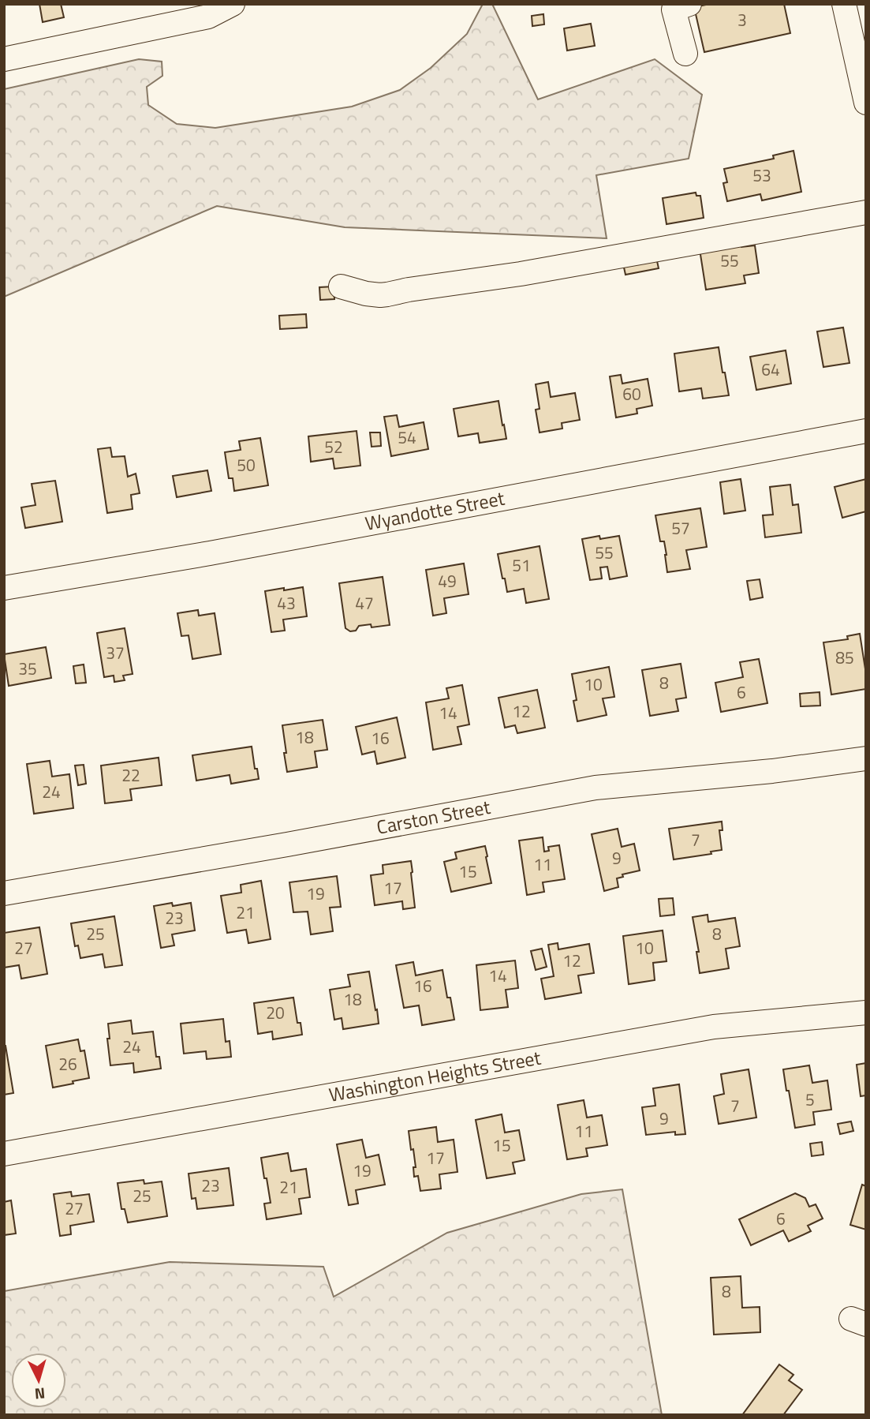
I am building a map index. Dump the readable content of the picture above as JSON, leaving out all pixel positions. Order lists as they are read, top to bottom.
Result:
{
  "streets": {
    "street": ["Wyandotte Street", "Carston Street", "Washington Heights Street"]
  },
  "house_numbers": [
    "3",
    "53",
    "55",
    "64",
    "60",
    "54",
    "52",
    "50",
    "57",
    "55",
    "51",
    "49",
    "43",
    "47",
    "37",
    "85",
    "35",
    "8",
    "10",
    "6",
    "12",
    "14",
    "18",
    "16",
    "22",
    "24",
    "7",
    "9",
    "11",
    "15",
    "17",
    "19",
    "21",
    "23",
    "25",
    "8",
    "27",
    "10",
    "12",
    "14",
    "16",
    "18",
    "20",
    "24",
    "26",
    "5",
    "7",
    "9",
    "11",
    "15",
    "17",
    "19",
    "23",
    "21",
    "25",
    "27",
    "6",
    "8"
  ],
  "north": "bottom"
}
